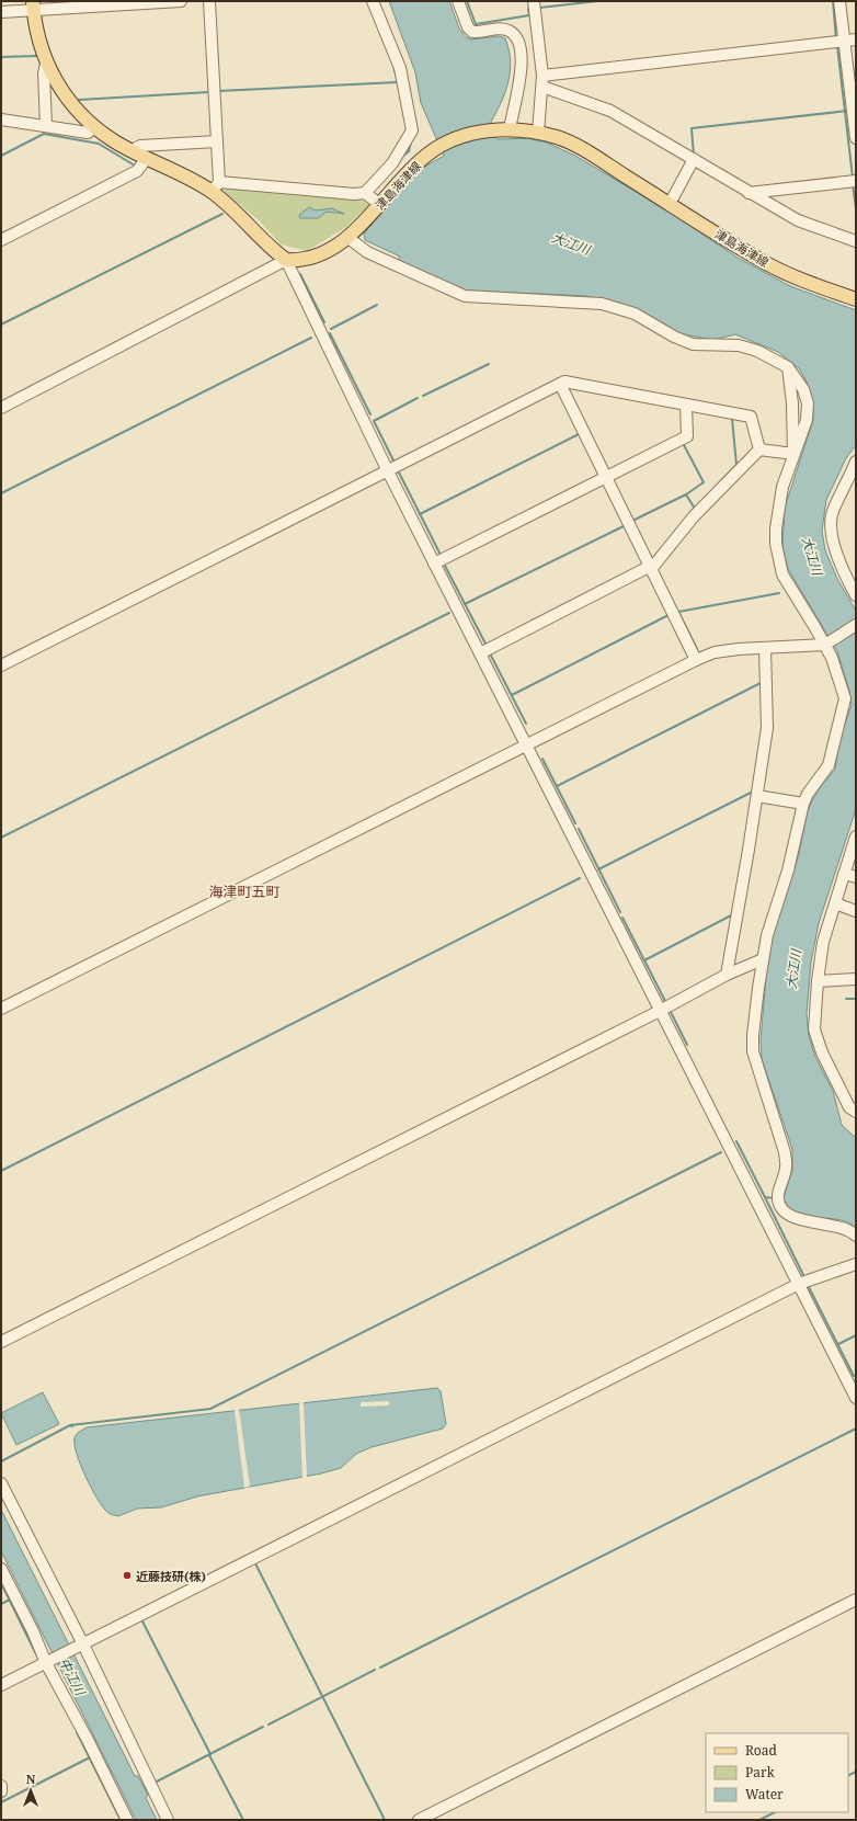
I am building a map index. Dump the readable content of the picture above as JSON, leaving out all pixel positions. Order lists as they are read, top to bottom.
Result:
{
  "streets": {
    "main road": ["津島海津線"]
  },
  "districts": ["海津町五町"],
  "water": ["大江川", "中江川"],
  "places": ["近藤技研(株)"],
  "legend": ["Road", "Park", "Water"],
  "north": "top"
}
